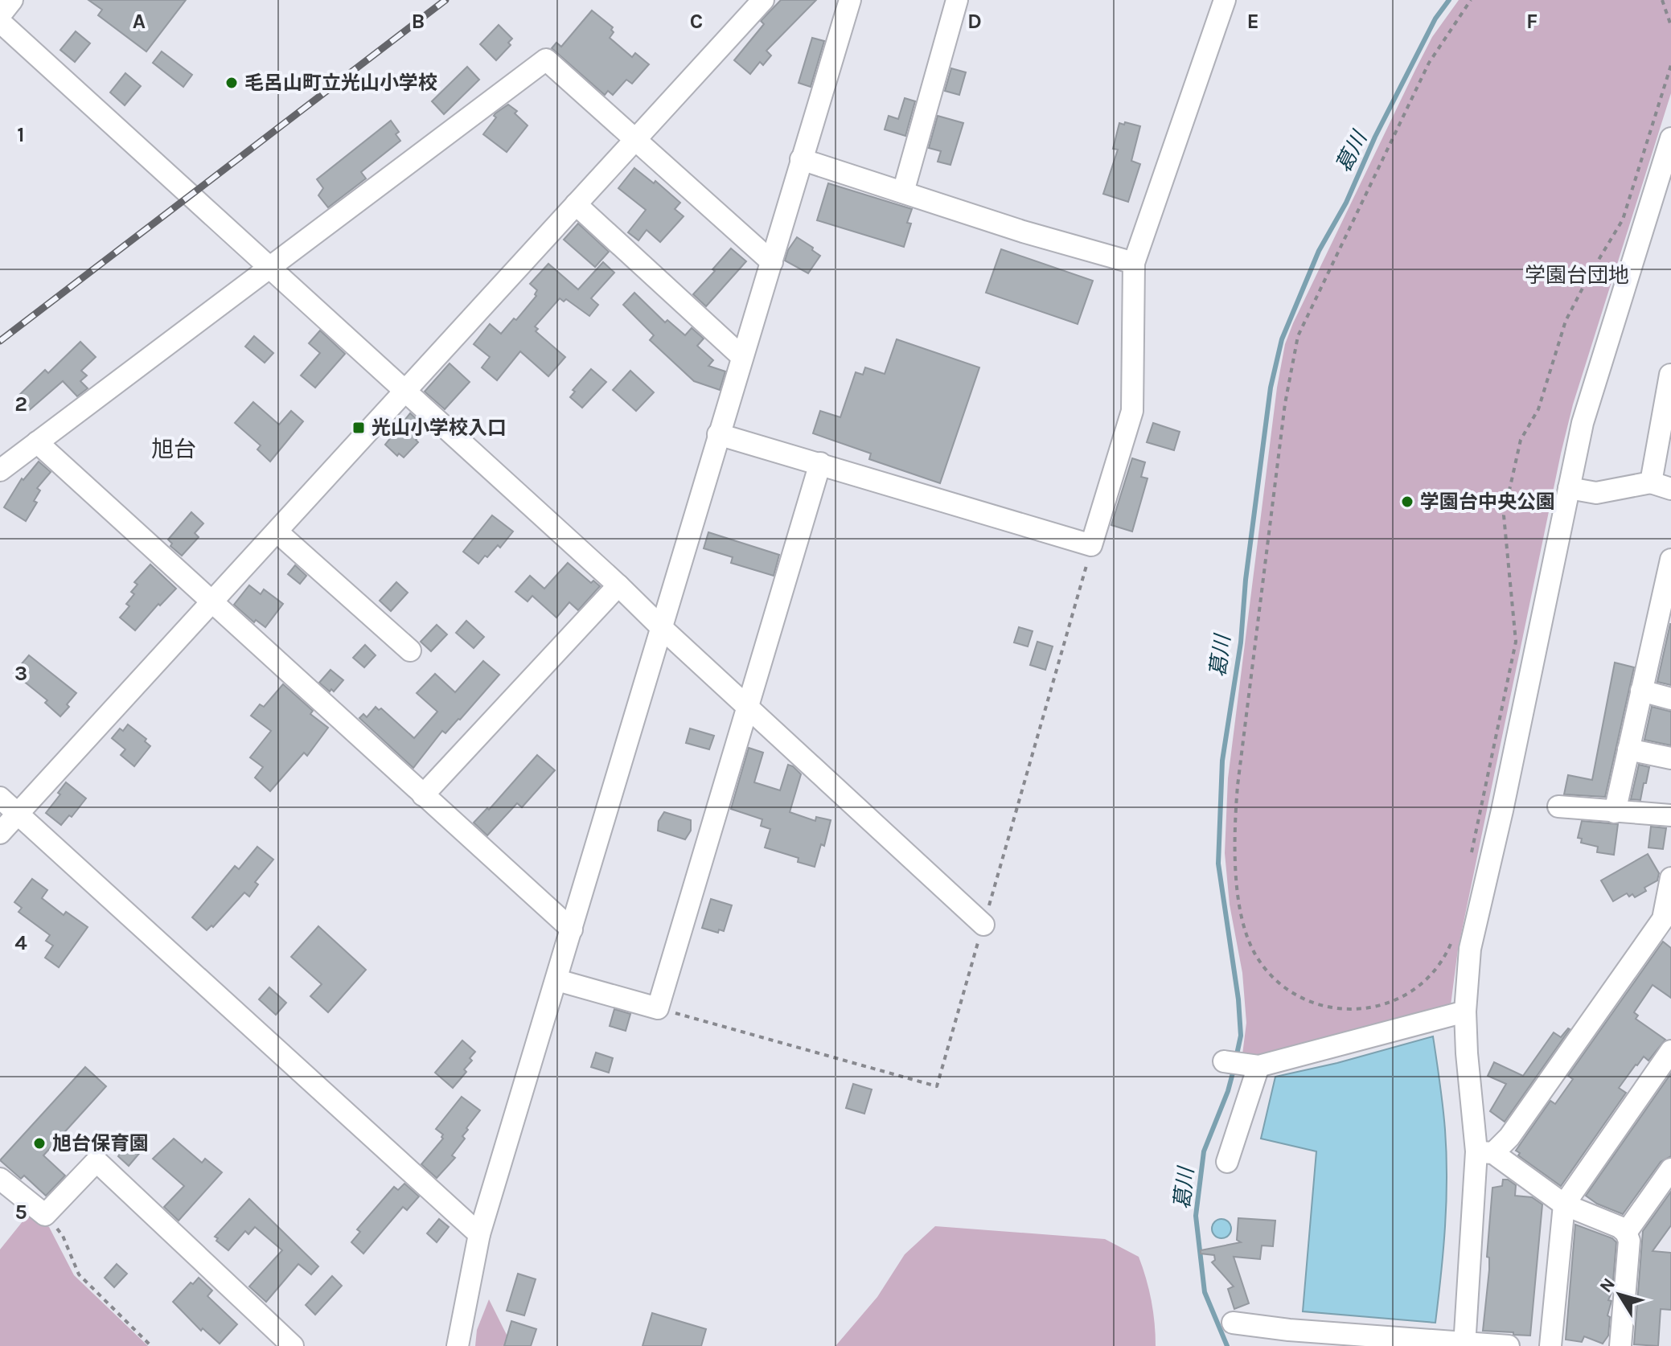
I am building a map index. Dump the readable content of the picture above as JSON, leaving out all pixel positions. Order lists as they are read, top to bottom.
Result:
{
  "districts": ["学園台団地", "旭台"],
  "water": ["葛川"],
  "places": {
    "other": ["毛呂山町立光山小学校", "学園台中央公園", "旭台保育園"],
    "transit": ["光山小学校入口"]
  },
  "north": "top left",
  "grid": {
    "columns": [
      "A",
      "B",
      "C",
      "D",
      "E",
      "F"
    ],
    "rows": [
      "1",
      "2",
      "3",
      "4",
      "5"
    ]
  }
}
